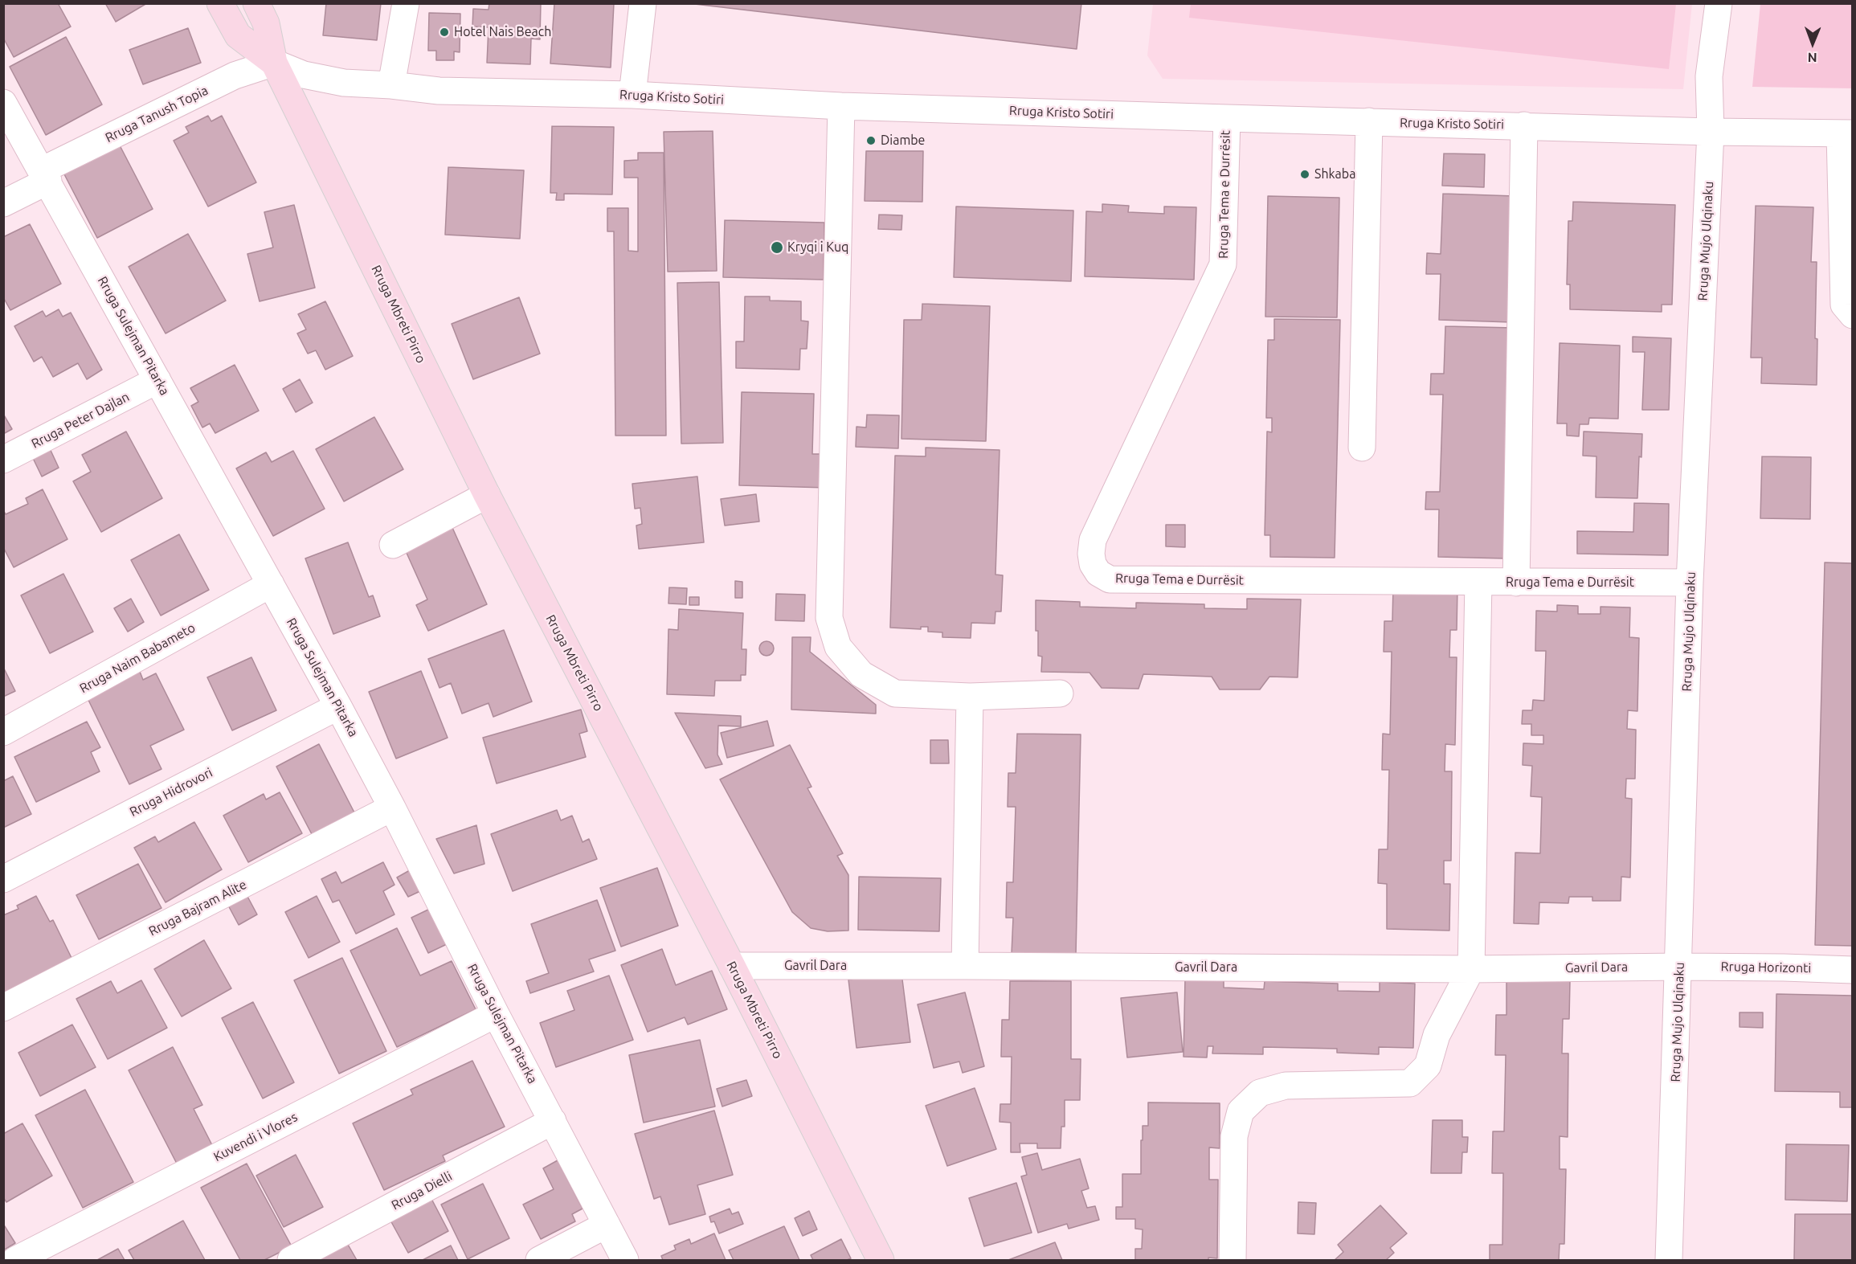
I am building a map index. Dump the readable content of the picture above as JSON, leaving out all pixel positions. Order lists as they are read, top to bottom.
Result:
{
  "streets": {
    "main road": ["Rruga Mbreti Pirro"],
    "street": [
      "Rruga Kristo Sotiri",
      "Rruga Tanush Topia",
      "Rruga Tema e Durrësit",
      "Rruga Mujo Ulqinaku",
      "Rruga Sulejman Pitarka",
      "Rruga Peter Dajlan",
      "Rruga Naim Babameto",
      "Rruga Hidrovori",
      "Rruga Bajram Alite",
      "Gavril Dara",
      "Rruga Horizonti",
      "Kuvendi i Vlores",
      "Rruga Dielli"
    ]
  },
  "crossings": [
    ["Rruga Kristo Sotiri", "Rruga Tanush Topia"],
    ["Rruga Kristo Sotiri", "Rruga Tema e Durrësit"],
    ["Rruga Kristo Sotiri", "Rruga Mujo Ulqinaku"],
    ["Rruga Kristo Sotiri", "Rruga Mbreti Pirro"],
    ["Rruga Tanush Topia", "Rruga Mbreti Pirro"],
    ["Rruga Tanush Topia", "Rruga Sulejman Pitarka"],
    ["Rruga Tema e Durrësit", "Rruga Mujo Ulqinaku"],
    ["Rruga Mujo Ulqinaku", "Gavril Dara"],
    ["Rruga Mujo Ulqinaku", "Rruga Horizonti"],
    ["Rruga Mbreti Pirro", "Gavril Dara"],
    ["Rruga Sulejman Pitarka", "Rruga Peter Dajlan"],
    ["Rruga Sulejman Pitarka", "Rruga Naim Babameto"],
    ["Rruga Sulejman Pitarka", "Rruga Hidrovori"],
    ["Rruga Sulejman Pitarka", "Rruga Bajram Alite"],
    ["Rruga Sulejman Pitarka", "Kuvendi i Vlores"],
    ["Rruga Sulejman Pitarka", "Rruga Dielli"],
    ["Gavril Dara", "Rruga Horizonti"]
  ],
  "places": [
    "Hotel Nais Beach",
    "Diambe",
    "Shkaba",
    "Kryqi i Kuq"
  ],
  "north": "bottom"
}
